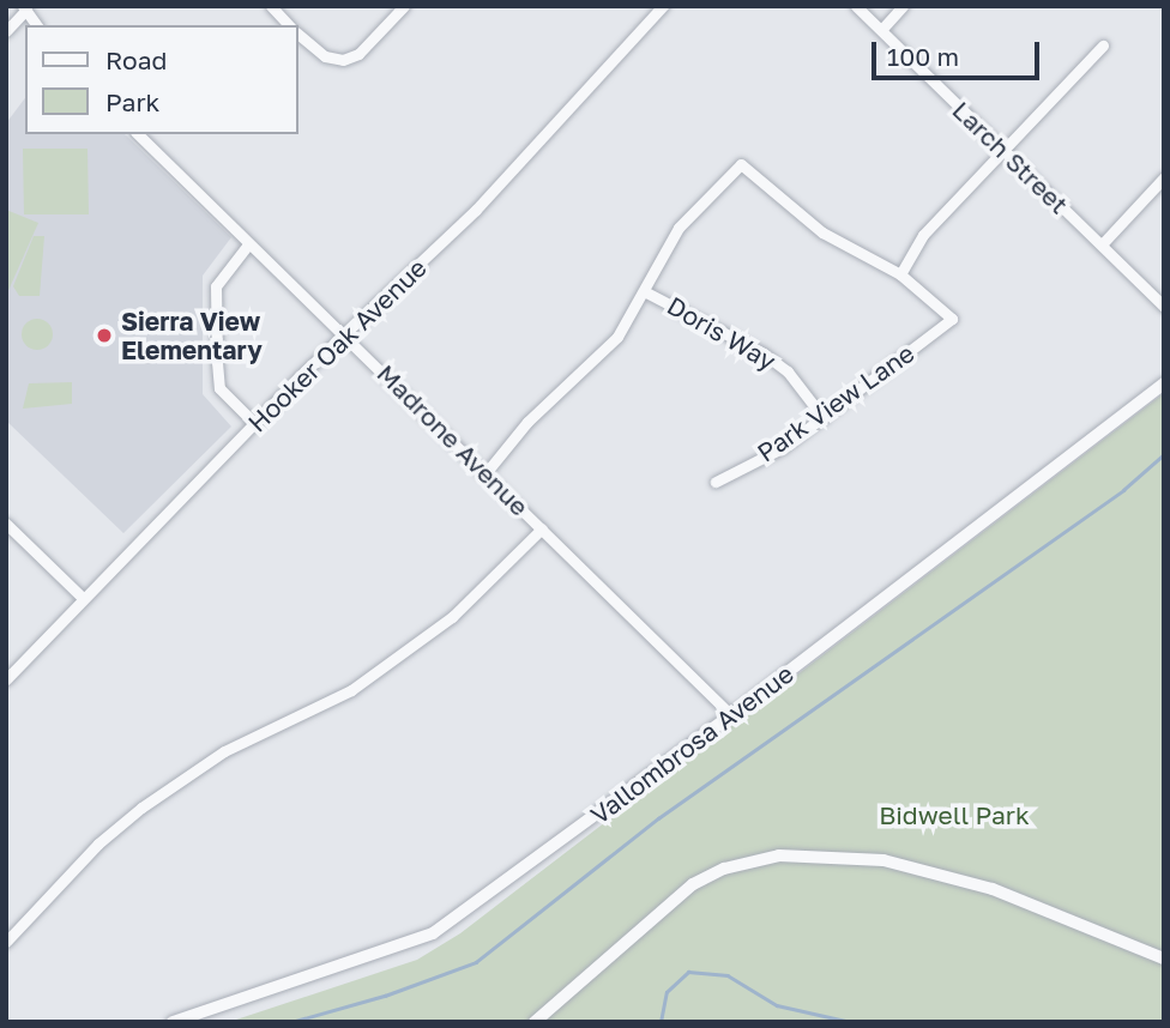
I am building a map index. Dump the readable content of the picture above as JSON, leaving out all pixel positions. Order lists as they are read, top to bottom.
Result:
{
  "streets": {
    "street": [
      "Larch Street",
      "Doris Way",
      "Hooker Oak Avenue",
      "Park View Lane",
      "Madrone Avenue",
      "Vallombrosa Avenue"
    ]
  },
  "crossings": [
    ["Doris Way", "Park View Lane"],
    ["Hooker Oak Avenue", "Madrone Avenue"],
    ["Madrone Avenue", "Vallombrosa Avenue"]
  ],
  "parks": ["Bidwell Park"],
  "places": ["Sierra View Elementary"],
  "legend": ["Road", "Park"],
  "scale_bar": "100 m"
}
